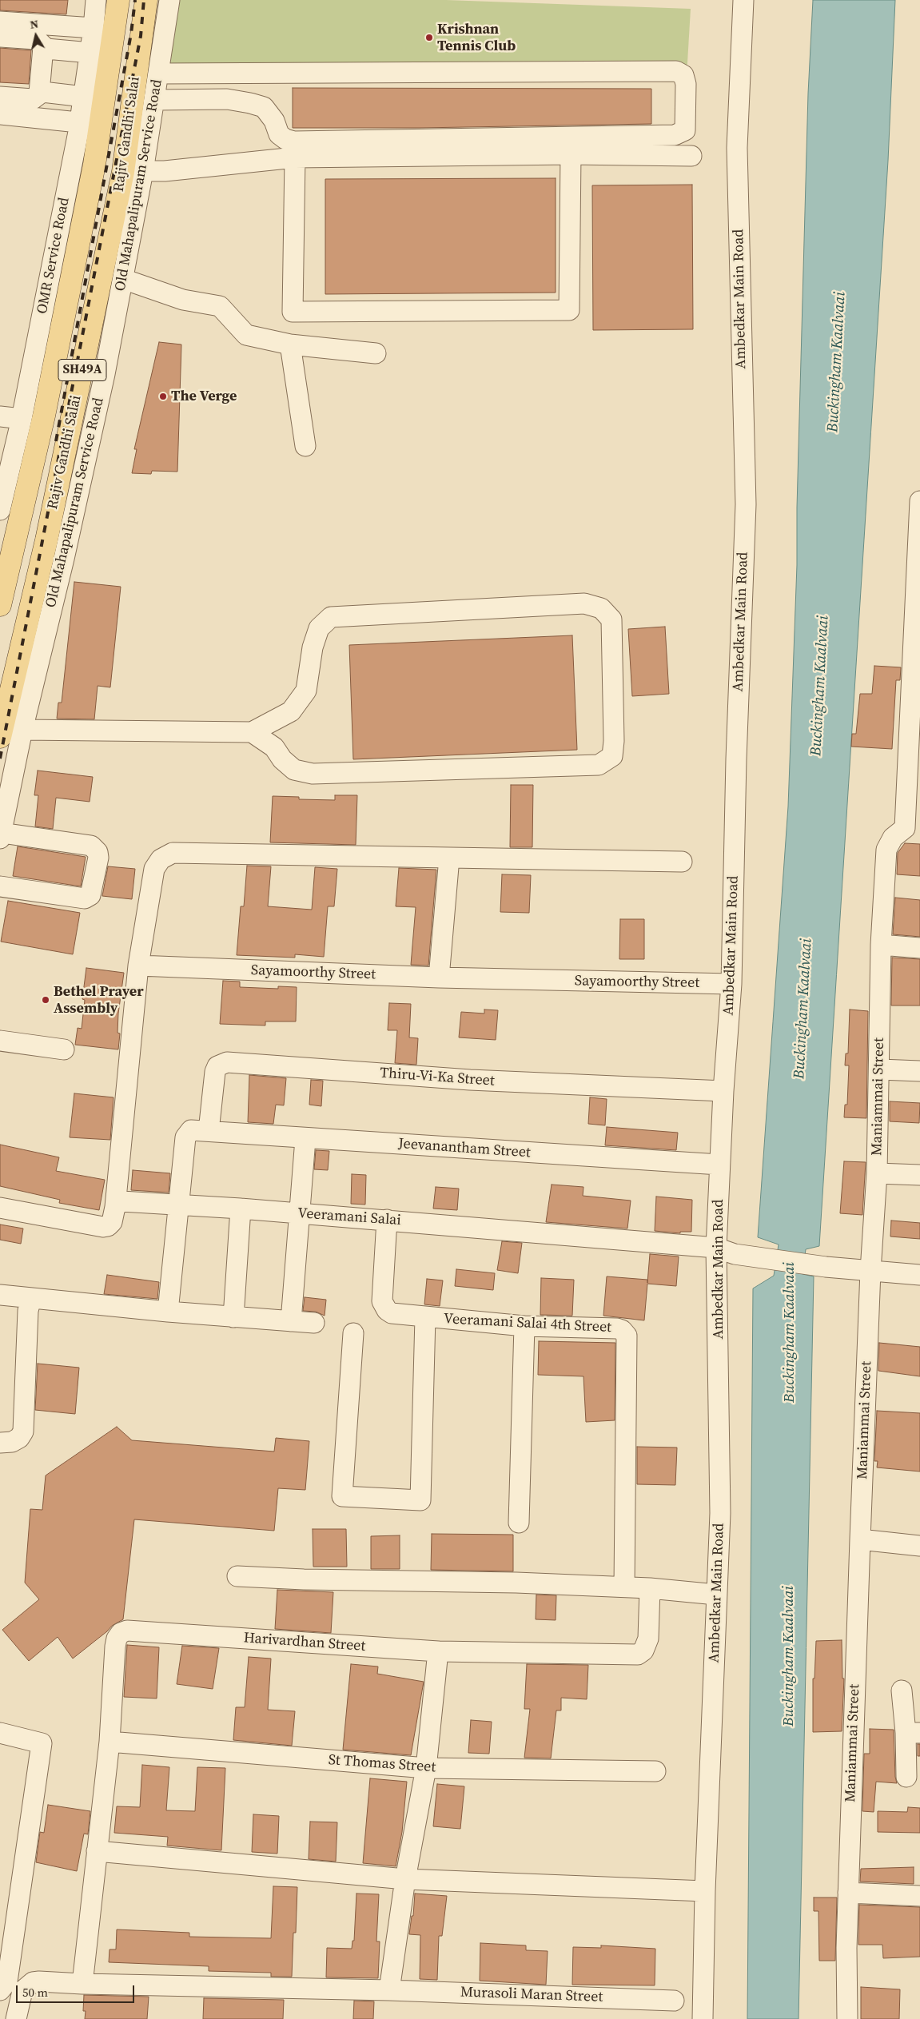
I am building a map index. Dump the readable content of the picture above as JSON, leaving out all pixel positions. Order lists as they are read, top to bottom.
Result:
{
  "streets": {
    "main road": ["Rajiv Gandhi Salai", "SH49A"],
    "street": [
      "Old Mahapalipuram Service Road",
      "OMR Service Road",
      "Ambedkar Main Road",
      "Sayamoorthy Street",
      "Thiru-Vi-Ka Street",
      "Maniammai Street",
      "Jeevanantham Street",
      "Veeramani Salai",
      "Veeramani Salai 4th Street",
      "Harivardhan Street",
      "St Thomas Street",
      "Murasoli Maran Street"
    ]
  },
  "crossings": [
    ["Rajiv Gandhi Salai", "OMR Service Road"],
    ["Ambedkar Main Road", "Sayamoorthy Street"],
    ["Ambedkar Main Road", "Thiru-Vi-Ka Street"],
    ["Ambedkar Main Road", "Jeevanantham Street"],
    ["Ambedkar Main Road", "Veeramani Salai"],
    ["Thiru-Vi-Ka Street", "Jeevanantham Street"],
    ["Maniammai Street", "Veeramani Salai"],
    ["Jeevanantham Street", "Veeramani Salai"],
    ["Veeramani Salai", "Veeramani Salai 4th Street"],
    ["Harivardhan Street", "St Thomas Street"],
    ["Harivardhan Street", "Murasoli Maran Street"]
  ],
  "water": ["Buckingham Kaalvaai"],
  "places": ["Krishnan Tennis Club", "The Verge", "Bethel Prayer Assembly"],
  "scale_bar": "50 m",
  "north": "top"
}
